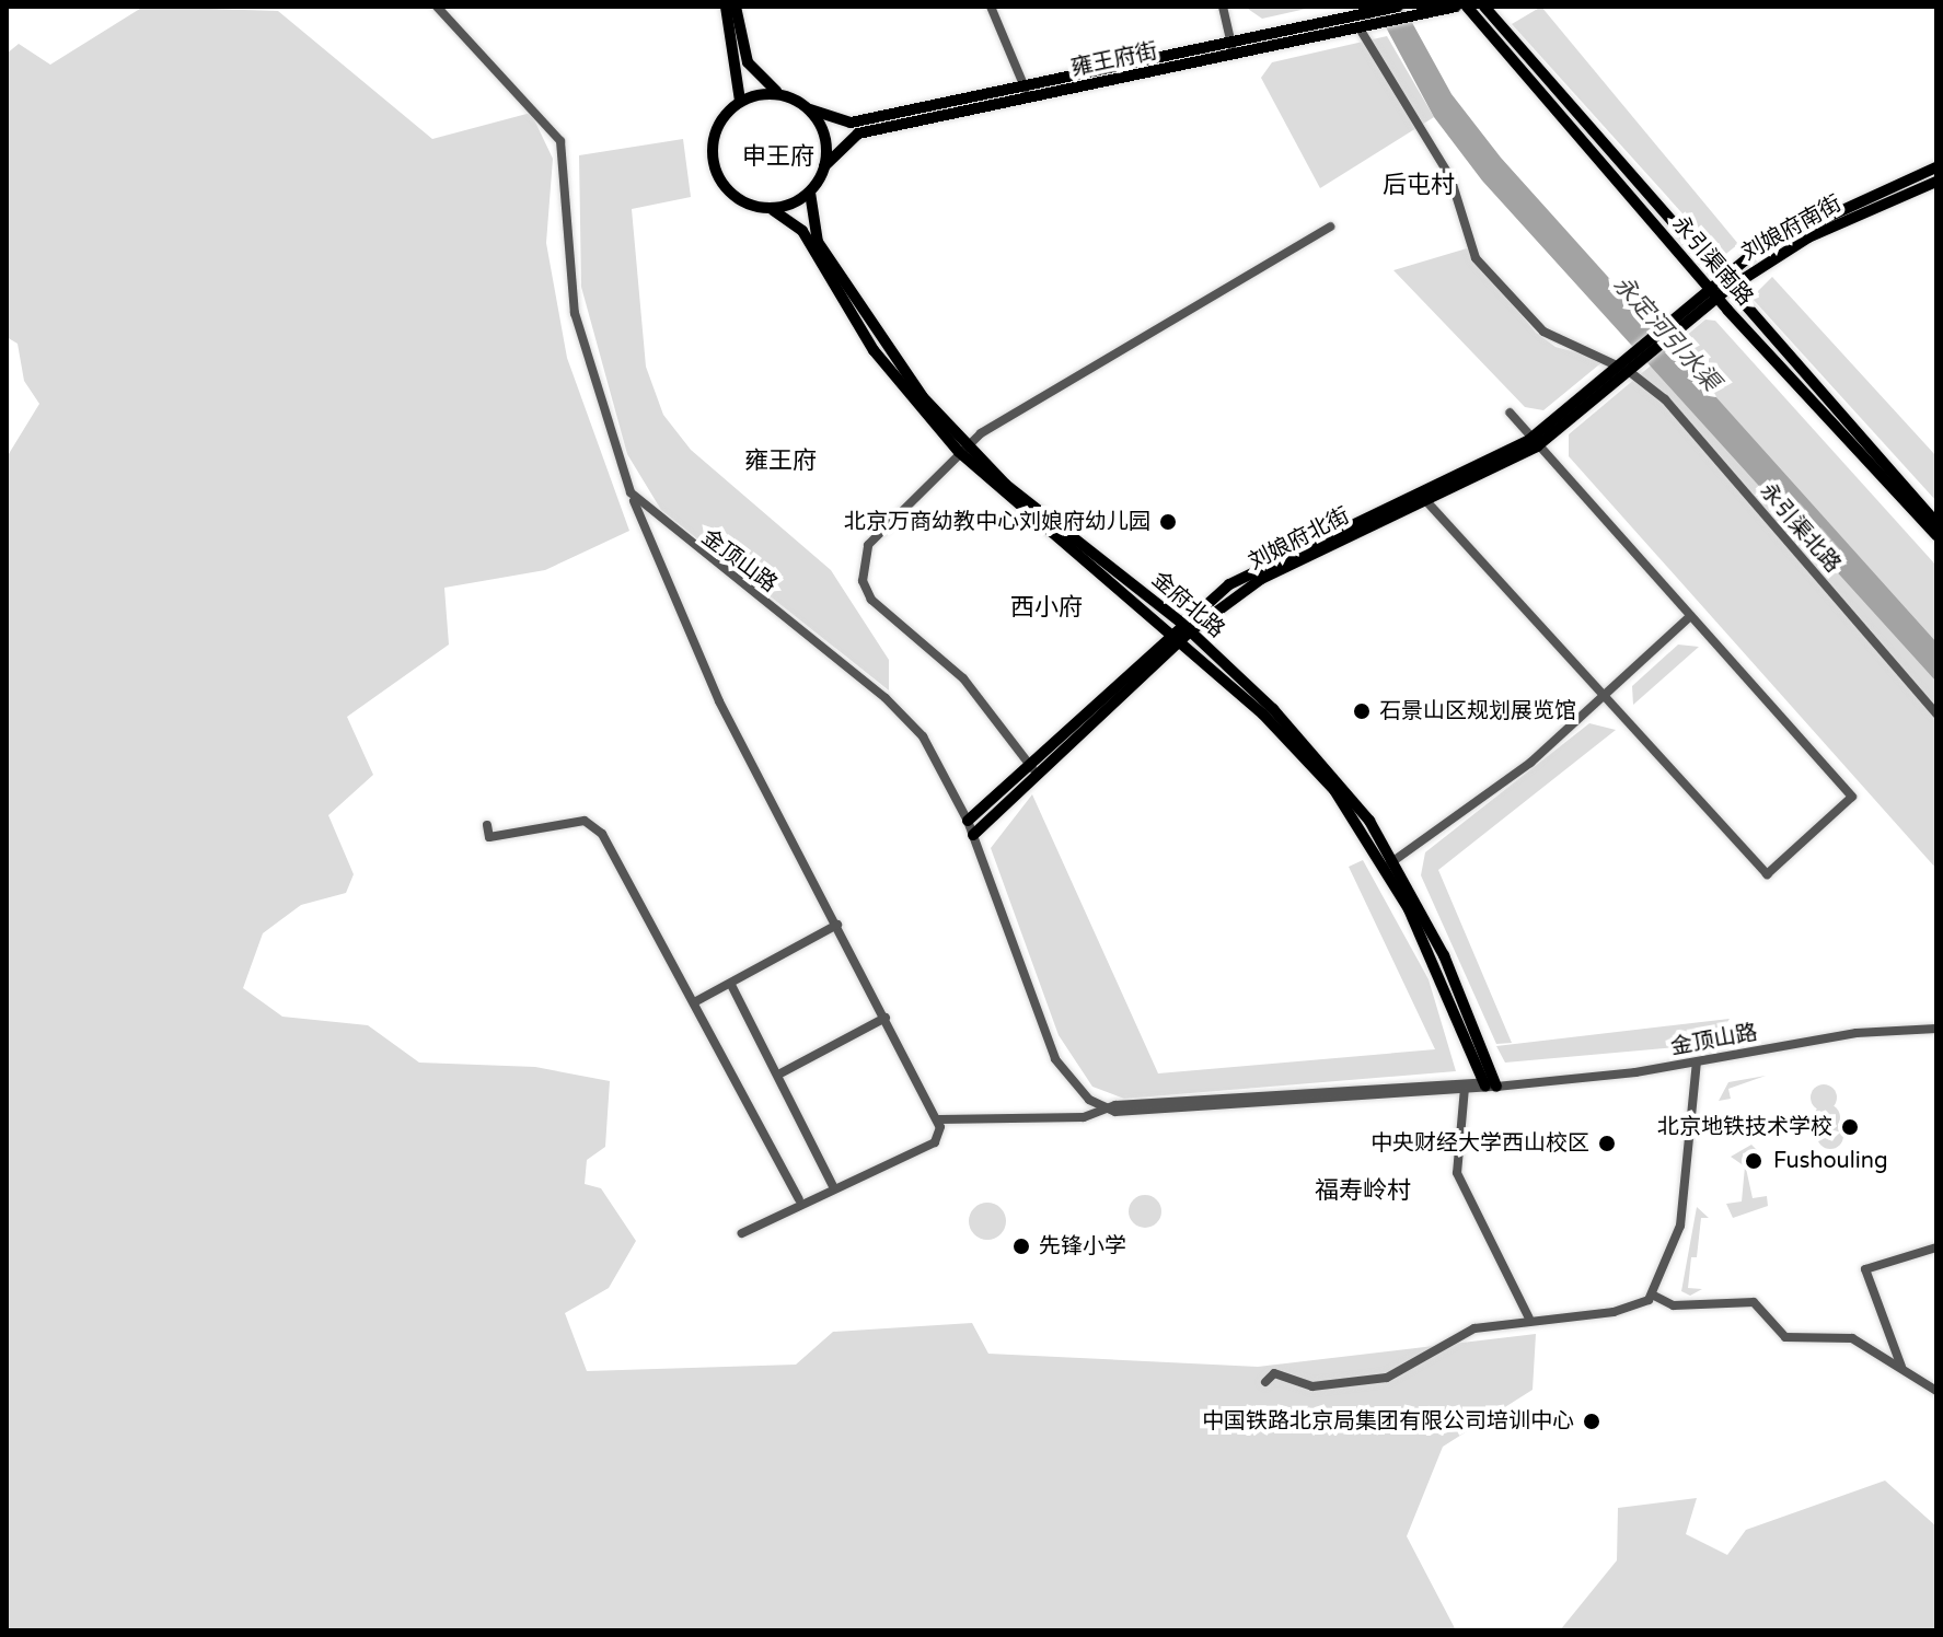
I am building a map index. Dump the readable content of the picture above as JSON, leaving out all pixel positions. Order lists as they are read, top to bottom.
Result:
{
  "streets": {
    "main road": [
      "雍王府街",
      "刘娘府南街",
      "永引渠南路",
      "刘娘府北街",
      "金府北路"
    ],
    "street": ["永引渠北路", "金顶山路"]
  },
  "crossings": [
    ["雍王府街", "永引渠北路"],
    ["雍王府街", "金府北路"],
    ["刘娘府南街", "永引渠南路"],
    ["刘娘府南街", "刘娘府北街"],
    ["永引渠南路", "刘娘府北街"],
    ["永引渠北路", "刘娘府北街"],
    ["刘娘府北街", "金顶山路"],
    ["刘娘府北街", "金府北路"],
    ["金顶山路", "金府北路"]
  ],
  "districts": [
    "申王府",
    "后屯村",
    "雍王府",
    "西小府",
    "福寿岭村"
  ],
  "water": ["永定河引水渠"],
  "places": [
    "北京万商幼教中心刘娘府幼儿园",
    "石景山区规划展览馆",
    "北京地铁技术学校",
    "中央财经大学西山校区",
    "Fushouling",
    "先锋小学",
    "中国铁路北京局集团有限公司培训中心"
  ]
}
